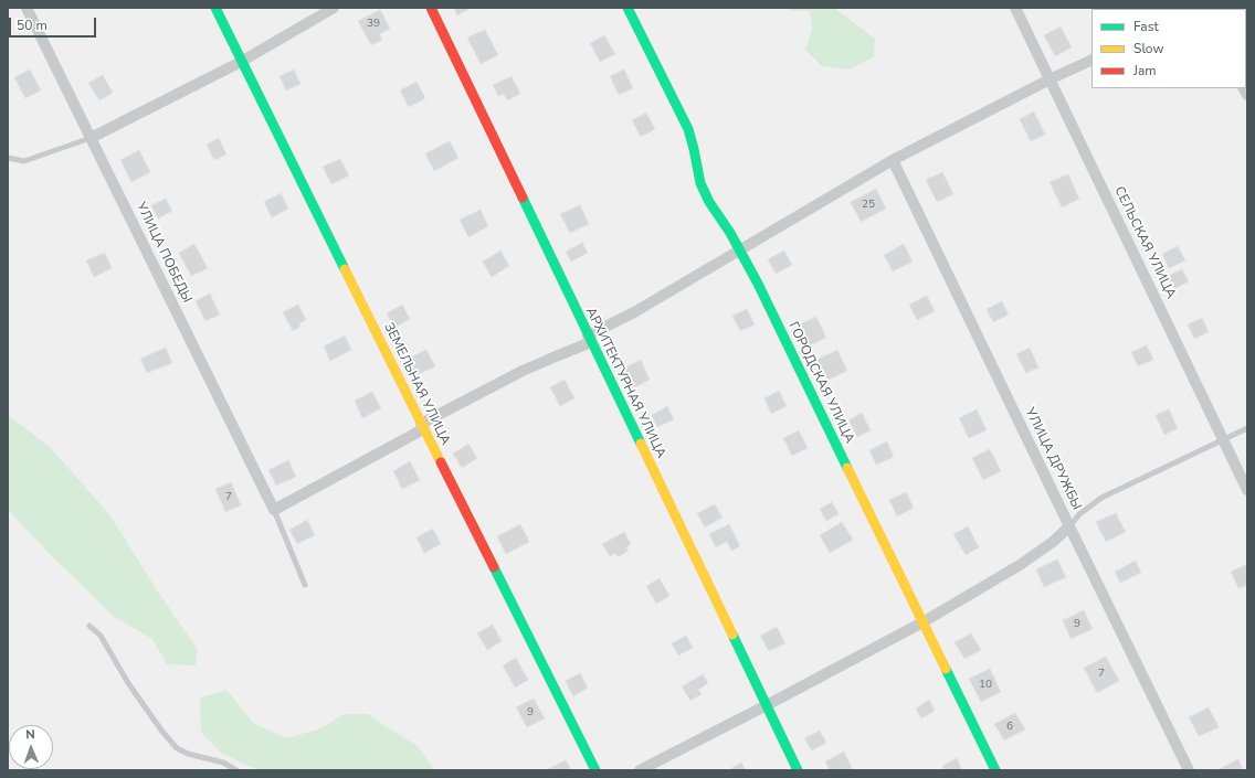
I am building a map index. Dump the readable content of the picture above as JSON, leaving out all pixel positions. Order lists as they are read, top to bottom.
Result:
{
  "streets": {
    "street": [
      "СЕЛЬСКАЯ УЛИЦА",
      "УЛИЦА ПОБЕДЫ",
      "АРХИТЕКТУРНАЯ УЛИЦА",
      "ГОРОДСКАЯ УЛИЦА",
      "ЗЕМЕЛЬНАЯ УЛИЦА",
      "УЛИЦА ДРУЖБЫ"
    ]
  },
  "house_numbers": [
    "39",
    "25",
    "7",
    "9",
    "7",
    "10",
    "9",
    "6"
  ],
  "legend": ["Fast", "Slow", "Jam"],
  "scale_bar": "50 m",
  "north": "top"
}
